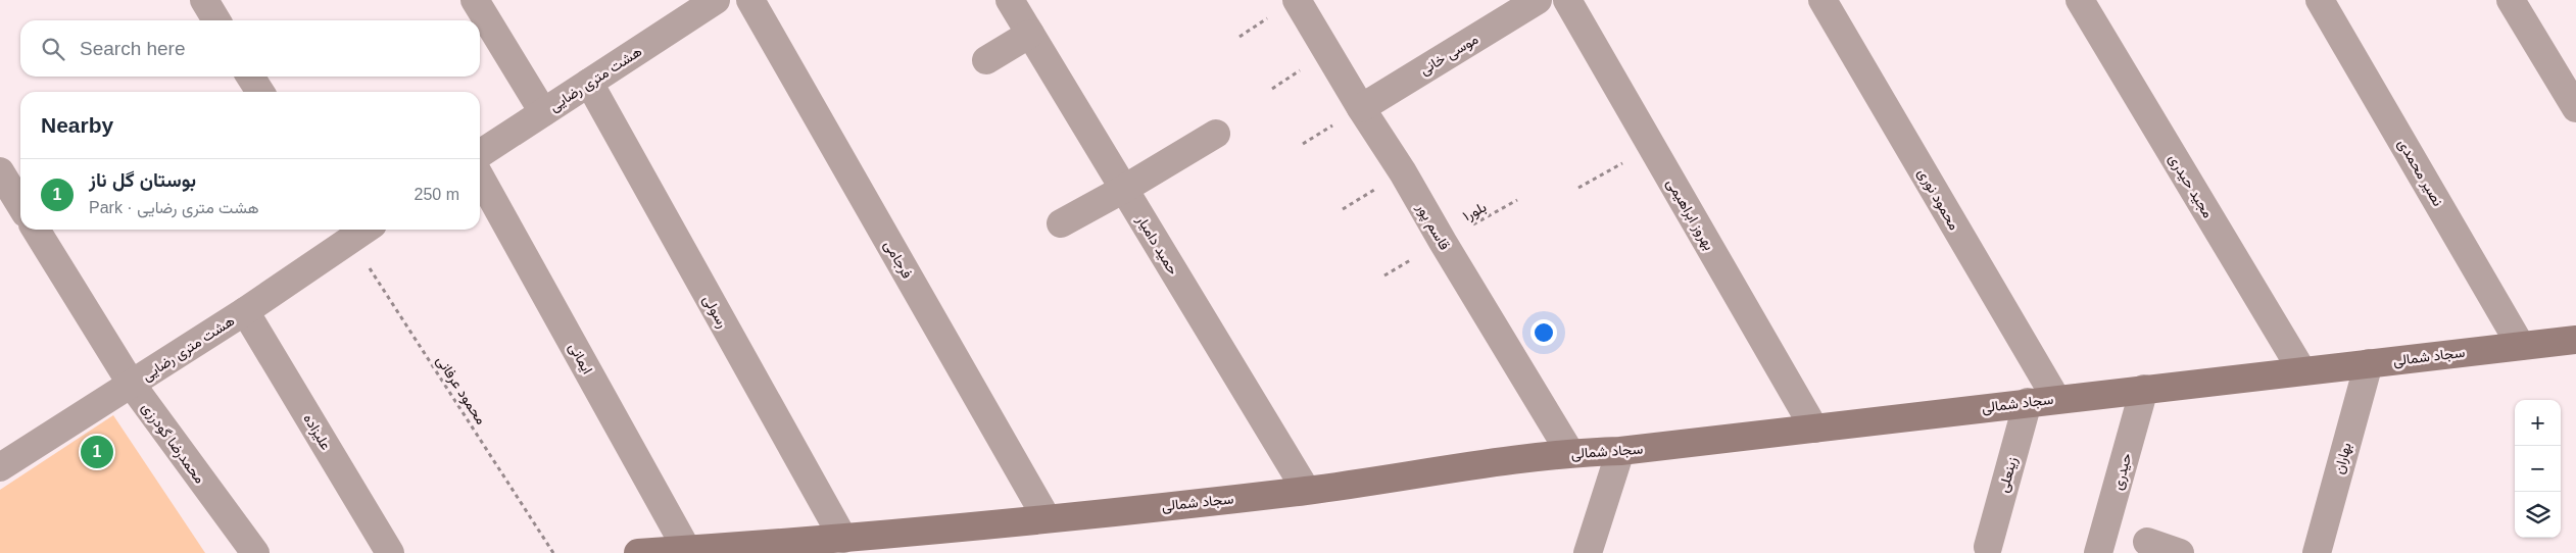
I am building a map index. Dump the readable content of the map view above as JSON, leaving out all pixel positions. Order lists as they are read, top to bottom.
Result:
{
  "streets": {
    "main road": ["سجاد شمالی"],
    "street": [
      "موسی خانی",
      "هشت متری رضایی",
      "نصیر محمدی",
      "مجید حیدری",
      "محمود نوری",
      "بهروز ابراهیمی",
      "قاسم پور",
      "حمید دامیار",
      "فرجامی",
      "رسولی",
      "ایمانی",
      "علیزاده",
      "محمدرضا گودرزی",
      "بهاران",
      "حیدری",
      "زینعلی"
    ],
    "path": ["بلور۱", "محمود عرفانی"]
  },
  "crossings": [
    ["موسی خانی", "قاسم پور"],
    ["هشت متری رضایی", "رسولی"],
    ["هشت متری رضایی", "محمود عرفانی"],
    ["هشت متری رضایی", "علیزاده"],
    ["هشت متری رضایی", "محمدرضا گودرزی"],
    ["نصیر محمدی", "سجاد شمالی"],
    ["مجید حیدری", "سجاد شمالی"],
    ["محمود نوری", "سجاد شمالی"],
    ["بلور۱", "قاسم پور"],
    ["بهروز ابراهیمی", "سجاد شمالی"],
    ["قاسم پور", "سجاد شمالی"],
    ["حمید دامیار", "سجاد شمالی"],
    ["فرجامی", "سجاد شمالی"],
    ["رسولی", "سجاد شمالی"],
    ["سجاد شمالی", "ایمانی"],
    ["سجاد شمالی", "بهاران"],
    ["سجاد شمالی", "حیدری"],
    ["سجاد شمالی", "زینعلی"]
  ],
  "page": {
    "search": "Search here",
    "heading": "Nearby",
    "list": [
      {
        "mark": "1",
        "name": "بوستان گل ناز",
        "note": "Park · هشت متری رضایی",
        "value": "250 m"
      }
    ],
    "map_buttons": ["+", "−"],
    "pins": "1"
  }
}
